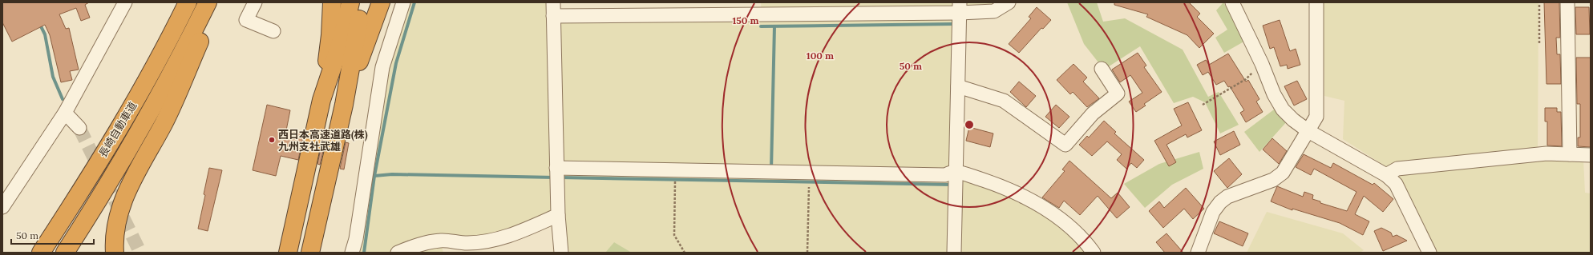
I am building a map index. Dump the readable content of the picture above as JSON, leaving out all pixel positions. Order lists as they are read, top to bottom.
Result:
{
  "streets": {
    "highway": ["長崎自動車道"]
  },
  "places": ["西日本高速道路(株) 九州支社武雄"],
  "scale_bar": "50 m",
  "rings": ["150 m", "100 m", "50 m"]
}
